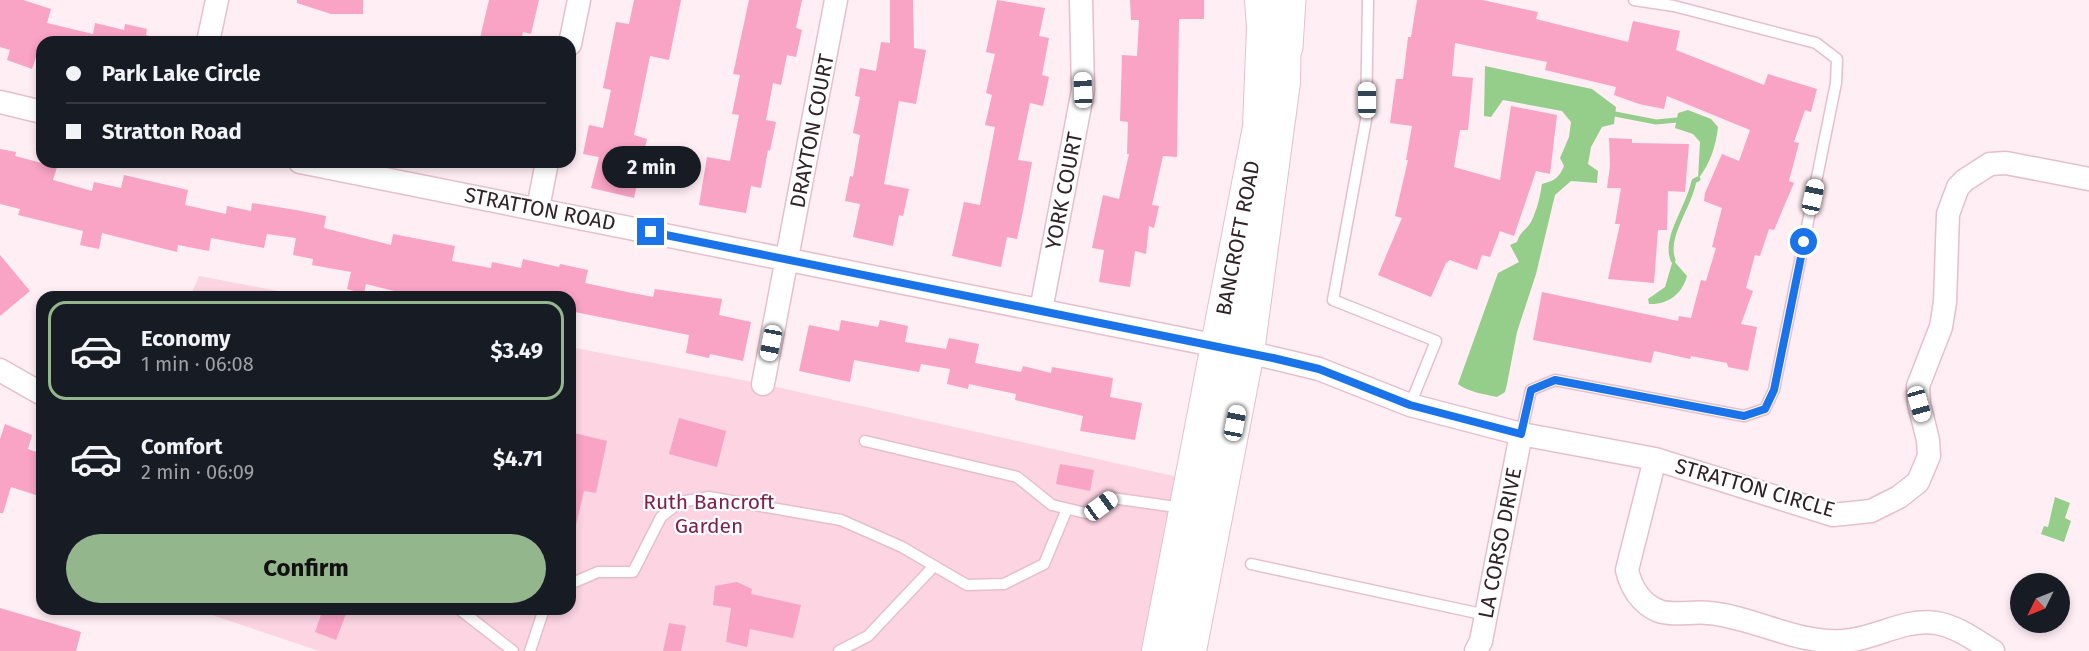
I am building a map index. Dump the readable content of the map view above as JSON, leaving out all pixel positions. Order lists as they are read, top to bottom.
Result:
{
  "streets": {
    "main road": ["BANCROFT ROAD"],
    "street": [
      "DRAYTON COURT",
      "YORK COURT",
      "STRATTON ROAD",
      "STRATTON CIRCLE",
      "LA CORSO DRIVE"
    ]
  },
  "crossings": [
    ["DRAYTON COURT", "STRATTON ROAD"],
    ["YORK COURT", "STRATTON ROAD"],
    ["STRATTON ROAD", "BANCROFT ROAD"],
    ["STRATTON ROAD", "STRATTON CIRCLE"],
    ["STRATTON ROAD", "LA CORSO DRIVE"]
  ],
  "parks": ["Ruth Bancroft Garden"],
  "north": "bottom left",
  "page": {
    "banner": ["Park Lake Circle", "Stratton Road"],
    "bubble": "2 min",
    "list": [
      {
        "name": "Economy",
        "note": "1 min · 06:08",
        "value": "$3.49"
      },
      {
        "name": "Comfort",
        "note": "2 min · 06:09",
        "value": "$4.71"
      }
    ],
    "buttons": "Confirm"
  }
}
